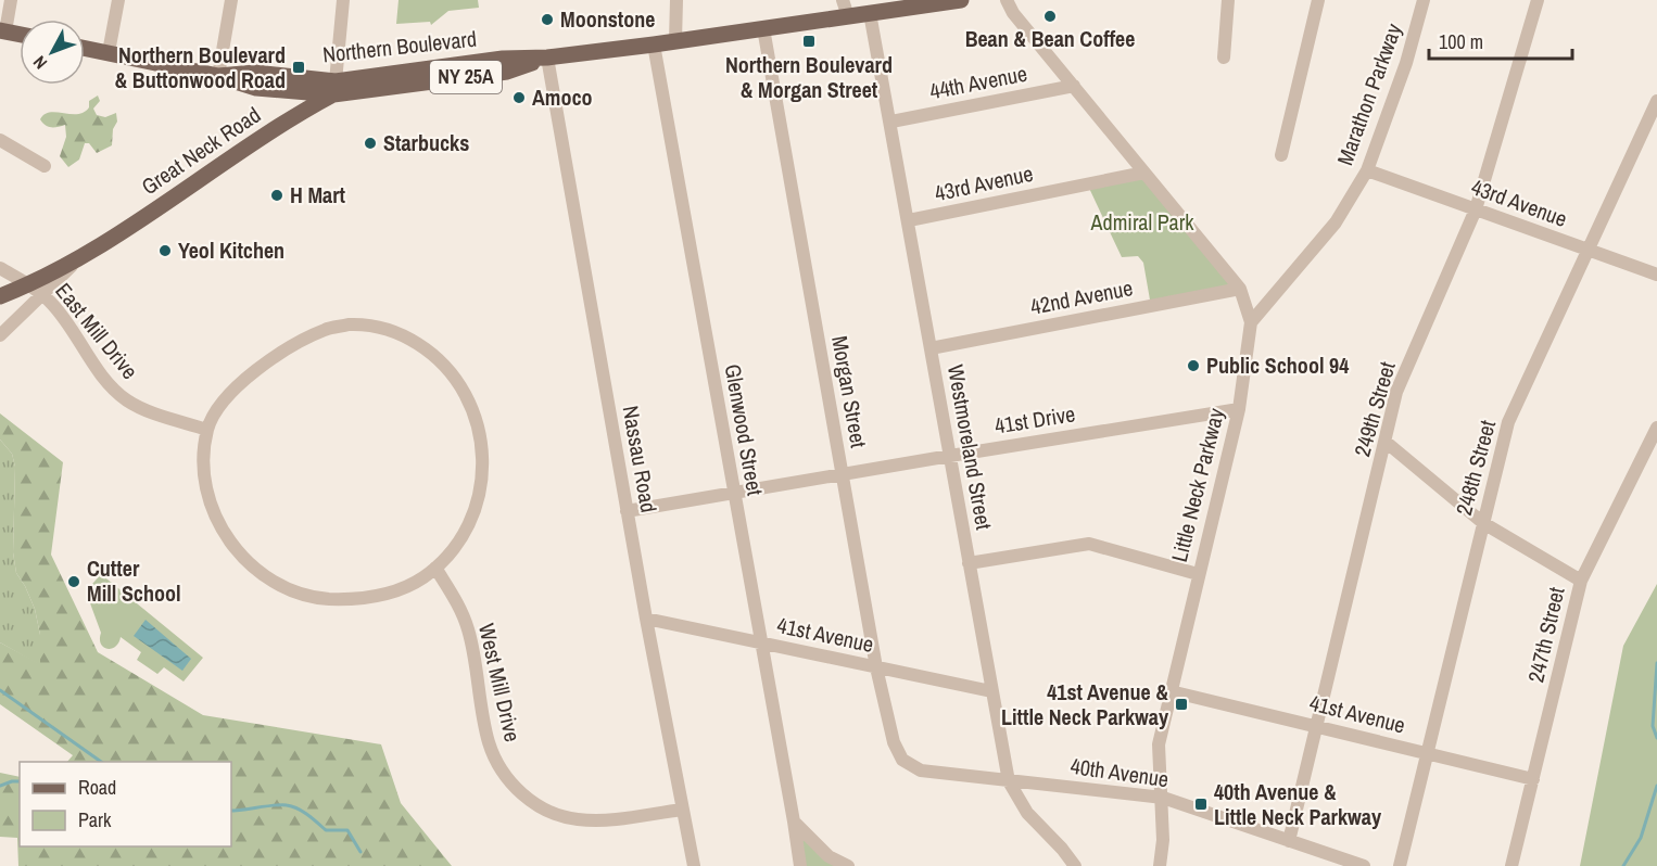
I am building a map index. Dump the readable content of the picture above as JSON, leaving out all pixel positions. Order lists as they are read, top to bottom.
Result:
{
  "streets": {
    "main road": ["Northern Boulevard", "NY 25A", "Great Neck Road"],
    "street": [
      "44th Avenue",
      "Marathon Parkway",
      "43rd Avenue",
      "42nd Avenue",
      "East Mill Drive",
      "Morgan Street",
      "249th Street",
      "41st Drive",
      "Glenwood Street",
      "Westmoreland Street",
      "Nassau Road",
      "248th Street",
      "Little Neck Parkway",
      "41st Avenue",
      "247th Street",
      "West Mill Drive",
      "40th Avenue"
    ]
  },
  "crossings": [
    ["Northern Boulevard", "Great Neck Road"],
    ["Northern Boulevard", "Morgan Street"],
    ["Northern Boulevard", "Glenwood Street"],
    ["Northern Boulevard", "Westmoreland Street"],
    ["Northern Boulevard", "Nassau Road"],
    ["44th Avenue", "Westmoreland Street"],
    ["44th Avenue", "Little Neck Parkway"],
    ["Marathon Parkway", "43rd Avenue"],
    ["Marathon Parkway", "Little Neck Parkway"],
    ["Great Neck Road", "East Mill Drive"],
    ["43rd Avenue", "249th Street"],
    ["43rd Avenue", "Westmoreland Street"],
    ["43rd Avenue", "248th Street"],
    ["43rd Avenue", "Little Neck Parkway"],
    ["42nd Avenue", "Westmoreland Street"],
    ["42nd Avenue", "Little Neck Parkway"],
    ["Morgan Street", "41st Drive"],
    ["Morgan Street", "41st Avenue"],
    ["Morgan Street", "40th Avenue"],
    ["249th Street", "41st Avenue"],
    ["249th Street", "40th Avenue"],
    ["41st Drive", "Glenwood Street"],
    ["41st Drive", "Westmoreland Street"],
    ["41st Drive", "Nassau Road"],
    ["41st Drive", "Little Neck Parkway"],
    ["Glenwood Street", "41st Avenue"],
    ["Westmoreland Street", "41st Avenue"],
    ["Westmoreland Street", "40th Avenue"],
    ["Nassau Road", "41st Avenue"],
    ["Nassau Road", "West Mill Drive"],
    ["248th Street", "41st Avenue"],
    ["Little Neck Parkway", "41st Avenue"],
    ["Little Neck Parkway", "40th Avenue"],
    ["41st Avenue", "247th Street"]
  ],
  "parks": ["Admiral Park"],
  "places": {
    "other": [
      "Bean & Bean Coffee",
      "Moonstone",
      "Amoco",
      "Starbucks",
      "H Mart",
      "Yeol Kitchen",
      "Public School 94",
      "Cutter Mill School"
    ],
    "transit": [
      "Northern Boulevard & Morgan Street",
      "Northern Boulevard & Buttonwood Road",
      "41st Avenue & Little Neck Parkway",
      "40th Avenue & Little Neck Parkway"
    ]
  },
  "legend": ["Road", "Park"],
  "scale_bar": "100 m",
  "north": "bottom left"
}
